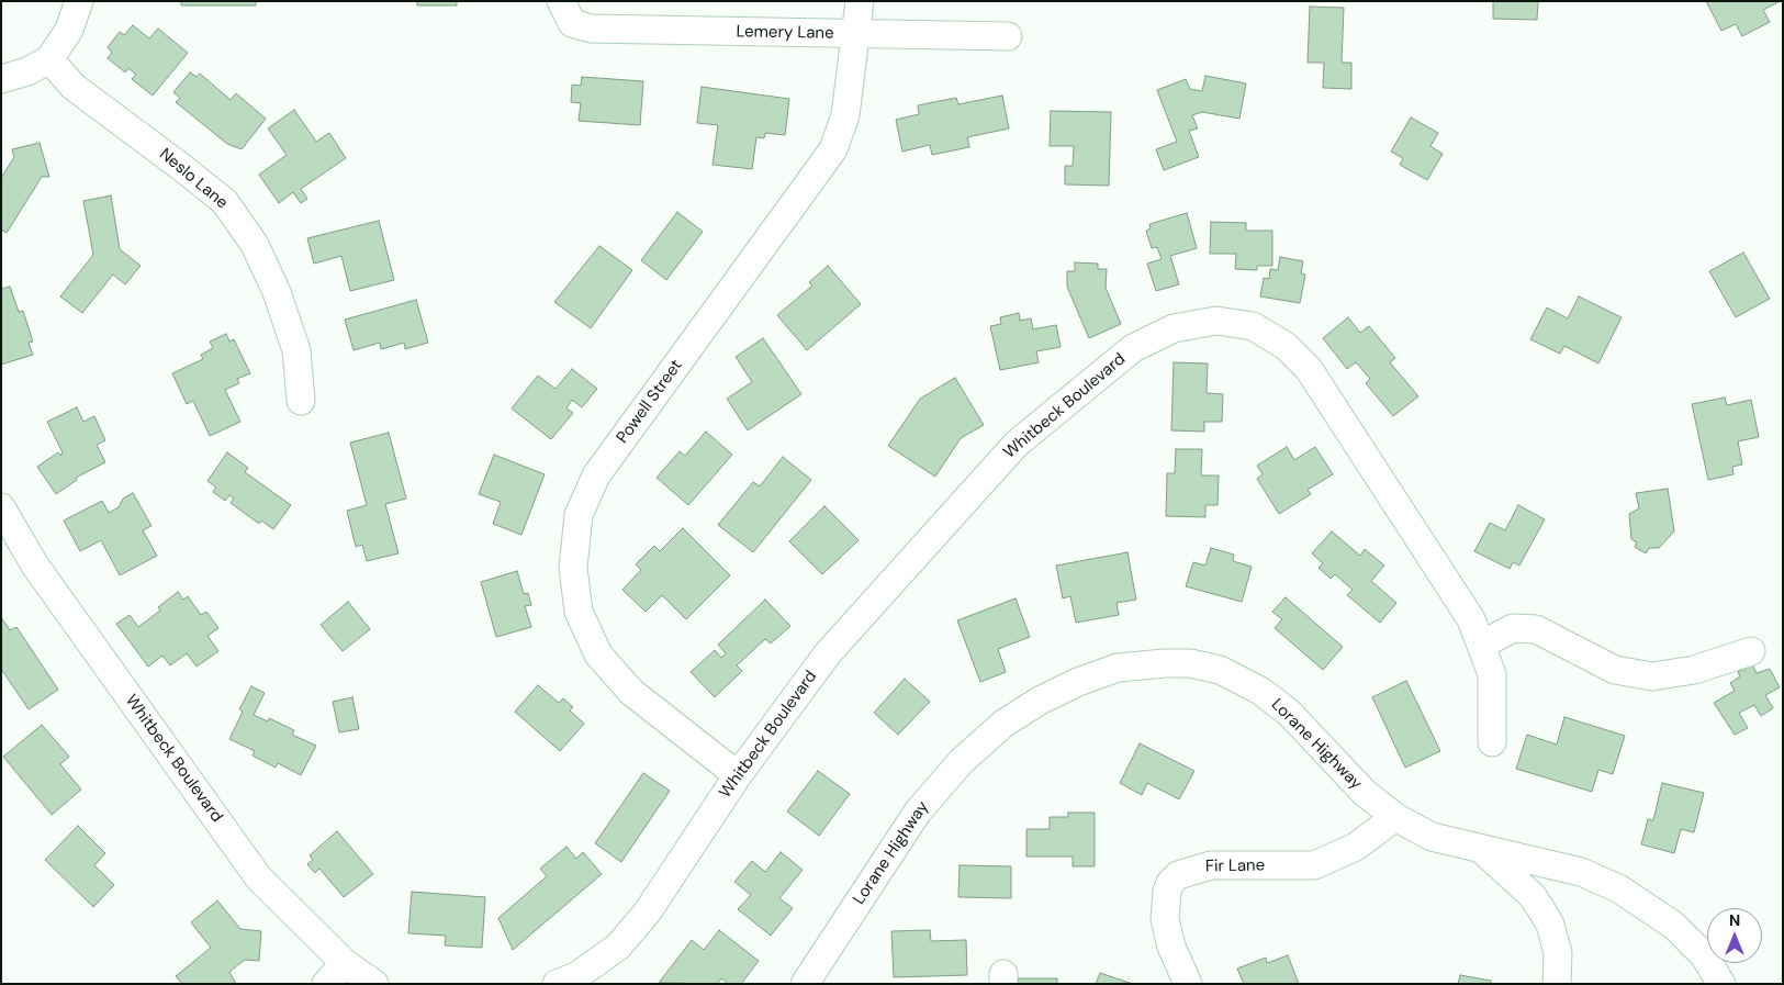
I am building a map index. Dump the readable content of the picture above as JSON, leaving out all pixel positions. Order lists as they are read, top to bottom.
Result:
{
  "streets": {
    "street": [
      "Lemery Lane",
      "Neslo Lane",
      "Powell Street",
      "Whitbeck Boulevard",
      "Lorane Highway",
      "Fir Lane"
    ]
  },
  "crossings": [
    ["Lemery Lane", "Powell Street"],
    ["Powell Street", "Whitbeck Boulevard"],
    ["Lorane Highway", "Fir Lane"]
  ],
  "north": "top"
}
